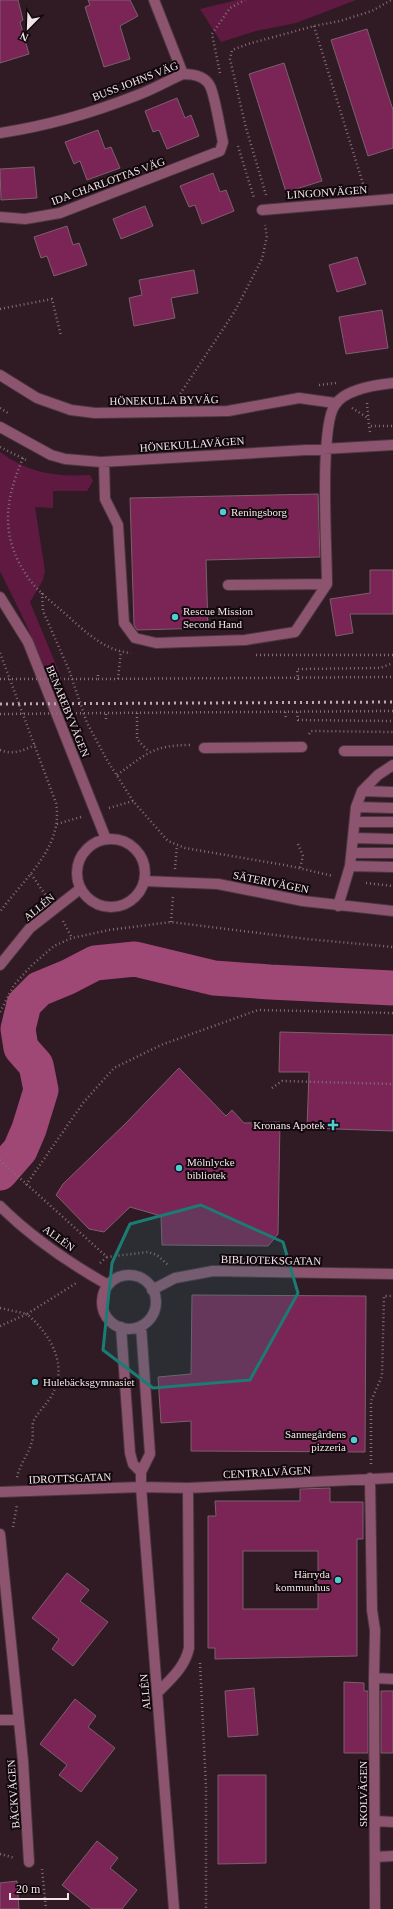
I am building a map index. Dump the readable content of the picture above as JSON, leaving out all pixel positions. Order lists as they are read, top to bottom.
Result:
{
  "streets": {
    "street": [
      "BUSS JOHNS VÄG",
      "IDA CHARLOTTAS VÄG",
      "LINGONVÄGEN",
      "HÖNEKULLA BYVÄG",
      "HÖNEKULLAVÄGEN",
      "BENAREBYVÄGEN",
      "SÄTERIVÄGEN",
      "ALLÉN",
      "BIBLIOTEKSGATAN",
      "CENTRALVÄGEN",
      "IDROTTSGATAN",
      "BÄCKVÄGEN",
      "SKOLVÄGEN"
    ]
  },
  "crossings": [
    ["BUSS JOHNS VÄG", "IDA CHARLOTTAS VÄG"],
    ["BENAREBYVÄGEN", "SÄTERIVÄGEN"],
    ["BENAREBYVÄGEN", "ALLÉN"],
    ["SÄTERIVÄGEN", "ALLÉN"],
    ["ALLÉN", "BIBLIOTEKSGATAN"],
    ["ALLÉN", "CENTRALVÄGEN"],
    ["ALLÉN", "IDROTTSGATAN"],
    ["CENTRALVÄGEN", "IDROTTSGATAN"],
    ["CENTRALVÄGEN", "SKOLVÄGEN"]
  ],
  "places": {
    "other": [
      "Reningsborg",
      "Rescue Mission Second Hand",
      "Mölnlycke bibliotek",
      "Hulebäcksgymnasiet",
      "Sannegårdens pizzeria",
      "Härryda kommunhus"
    ],
    "health": ["Kronans Apotek"]
  },
  "scale_bar": "20 m",
  "north": "bottom left"
}
